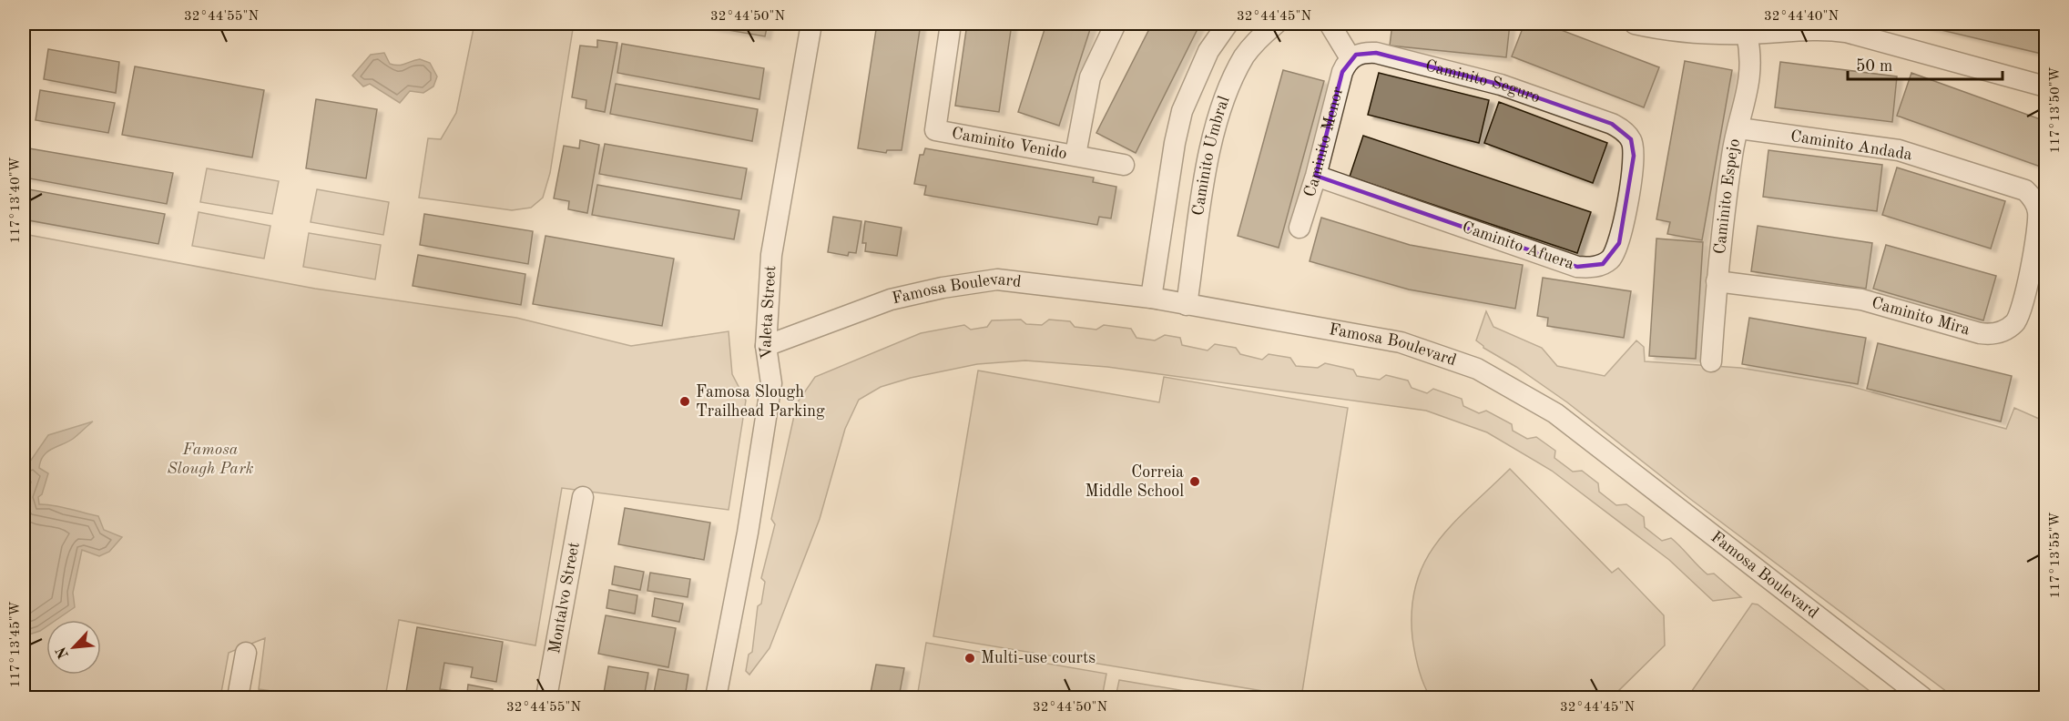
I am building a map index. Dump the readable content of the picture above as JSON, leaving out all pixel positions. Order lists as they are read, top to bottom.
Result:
{
  "streets": {
    "street": [
      "Caminito Seguro",
      "Caminito Menor",
      "Caminito Venido",
      "Caminito Andada",
      "Caminito Umbral",
      "Caminito Espejo",
      "Caminito Afuera",
      "Famosa Boulevard",
      "Valeta Street",
      "Caminito Mira",
      "Montalvo Street"
    ]
  },
  "crossings": [
    ["Caminito Seguro", "Caminito Menor"],
    ["Caminito Seguro", "Caminito Afuera"],
    ["Caminito Menor", "Caminito Afuera"],
    ["Caminito Andada", "Caminito Espejo"],
    ["Caminito Andada", "Caminito Mira"],
    ["Caminito Umbral", "Famosa Boulevard"],
    ["Caminito Espejo", "Caminito Mira"],
    ["Famosa Boulevard", "Valeta Street"]
  ],
  "parks": ["Famosa Slough Park"],
  "places": ["Famosa Slough Trailhead Parking", "Correia Middle School", "Multi-use courts"],
  "scale_bar": "50 m",
  "north": "bottom left",
  "coordinates": [
    "32°44'55\"N",
    "32°44'50\"N",
    "32°44'45\"N",
    "32°44'40\"N",
    "117°13'50\"W",
    "117°13'40\"W",
    "117°13'55\"W",
    "117°13'45\"W"
  ]
}
